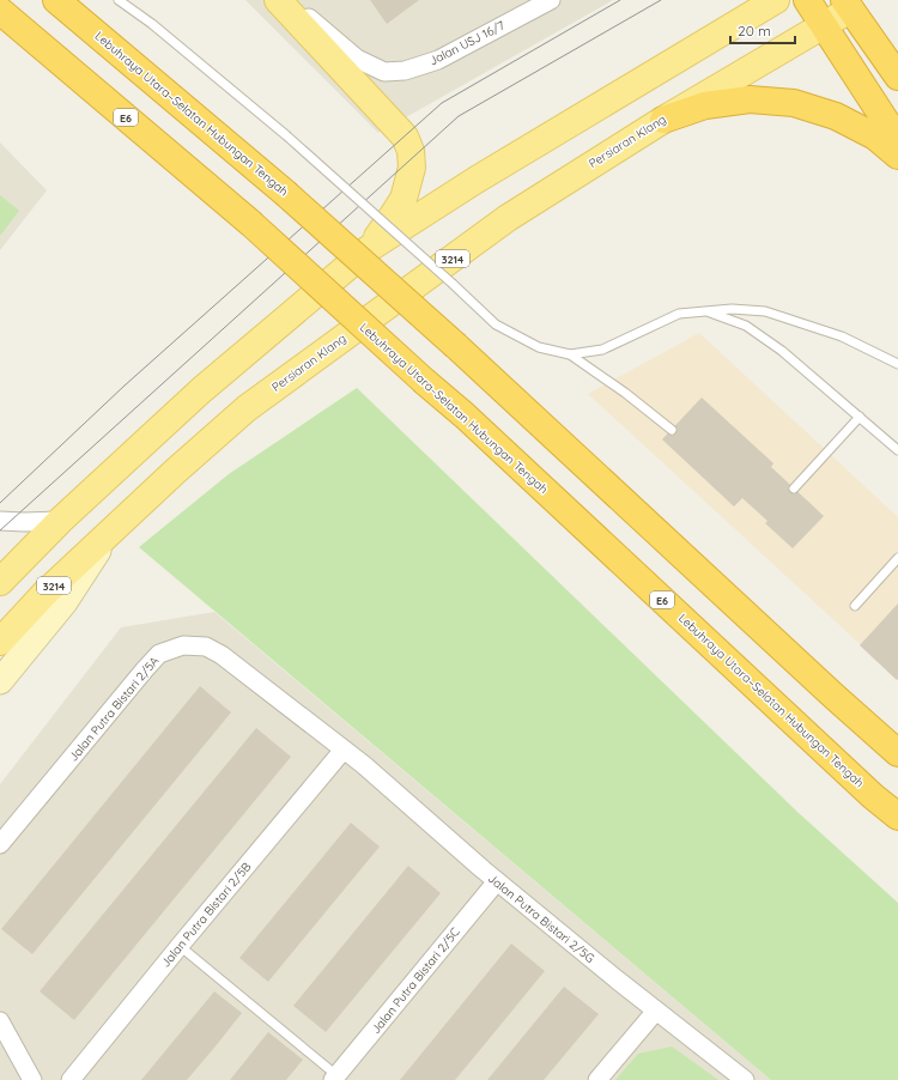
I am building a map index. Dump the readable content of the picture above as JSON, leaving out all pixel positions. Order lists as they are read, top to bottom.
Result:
{
  "streets": {
    "highway": ["Lebuhraya Utara–Selatan Hubungan Tengah", "E6"],
    "main road": ["Persiaran Klang", "3214"],
    "street": [
      "Jalan USJ 16/7",
      "Jalan Putra Bistari 2/5A",
      "Jalan Putra Bistari 2/5B",
      "Jalan Putra Bistari 2/5G",
      "Jalan Putra Bistari 2/5C"
    ]
  },
  "crossings": [
    ["Jalan Putra Bistari 2/5A", "Jalan Putra Bistari 2/5B"],
    ["Jalan Putra Bistari 2/5A", "Jalan Putra Bistari 2/5G"],
    ["Jalan Putra Bistari 2/5B", "Jalan Putra Bistari 2/5G"],
    ["Jalan Putra Bistari 2/5G", "Jalan Putra Bistari 2/5C"]
  ],
  "scale_bar": "20 m"
}
